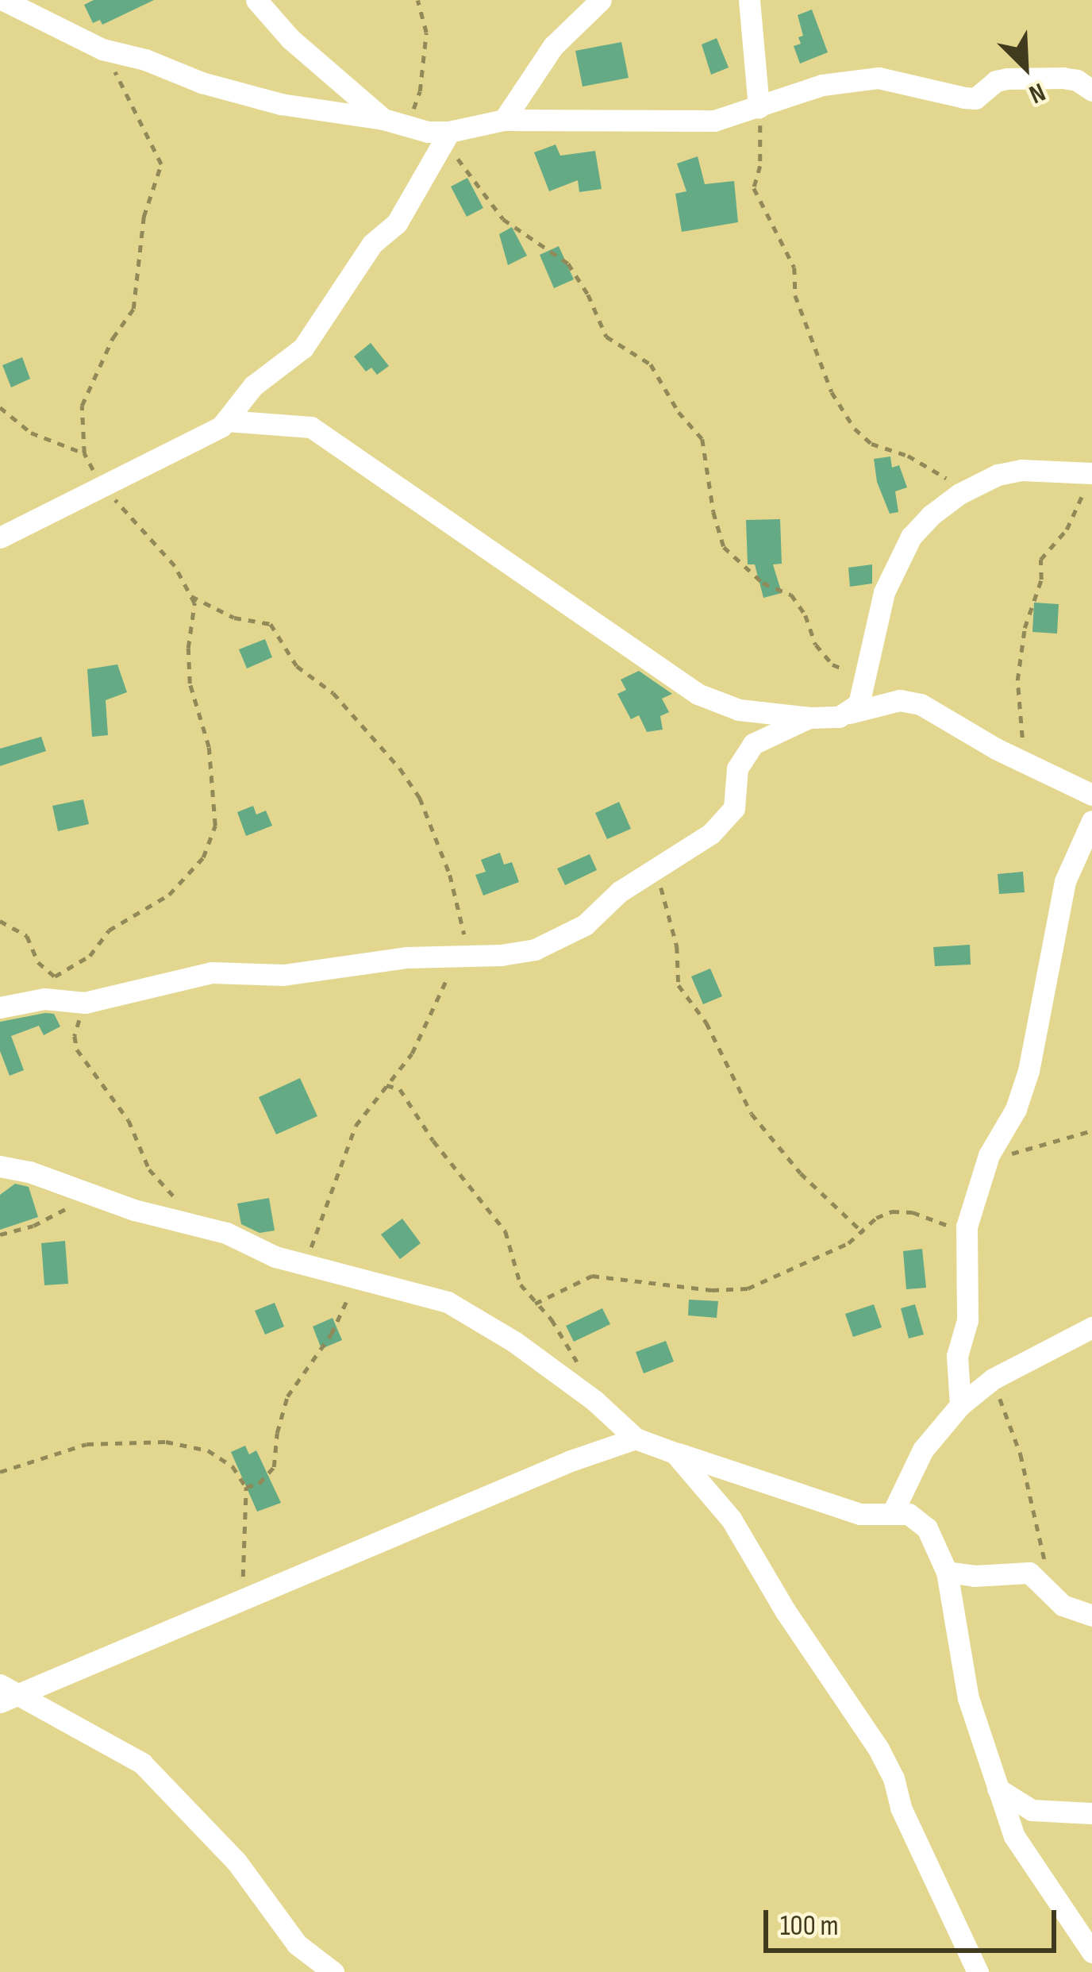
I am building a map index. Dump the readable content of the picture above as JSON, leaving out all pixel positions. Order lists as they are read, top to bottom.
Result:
{
  "scale_bar": "100 m",
  "north": "bottom right"
}
